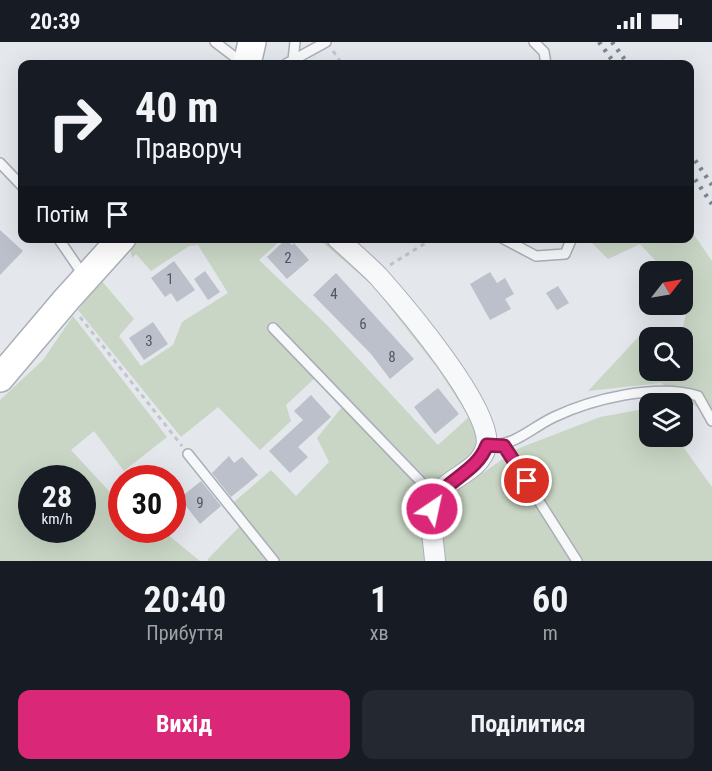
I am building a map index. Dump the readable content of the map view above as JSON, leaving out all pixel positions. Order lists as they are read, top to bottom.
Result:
{
  "house_numbers": [
    "2",
    "1",
    "4",
    "6",
    "3",
    "8",
    "9"
  ],
  "north": "top right",
  "page": {
    "status": "20:39",
    "turn": ["40 m", "Праворуч"],
    "then": "Потім",
    "speed": "28 km/h",
    "limit": "30",
    "eta": [
      "20:40",
      "Прибуття",
      "1",
      "хв",
      "60",
      "m"
    ],
    "buttons": ["Вихід", "Поділитися"]
  }
}
